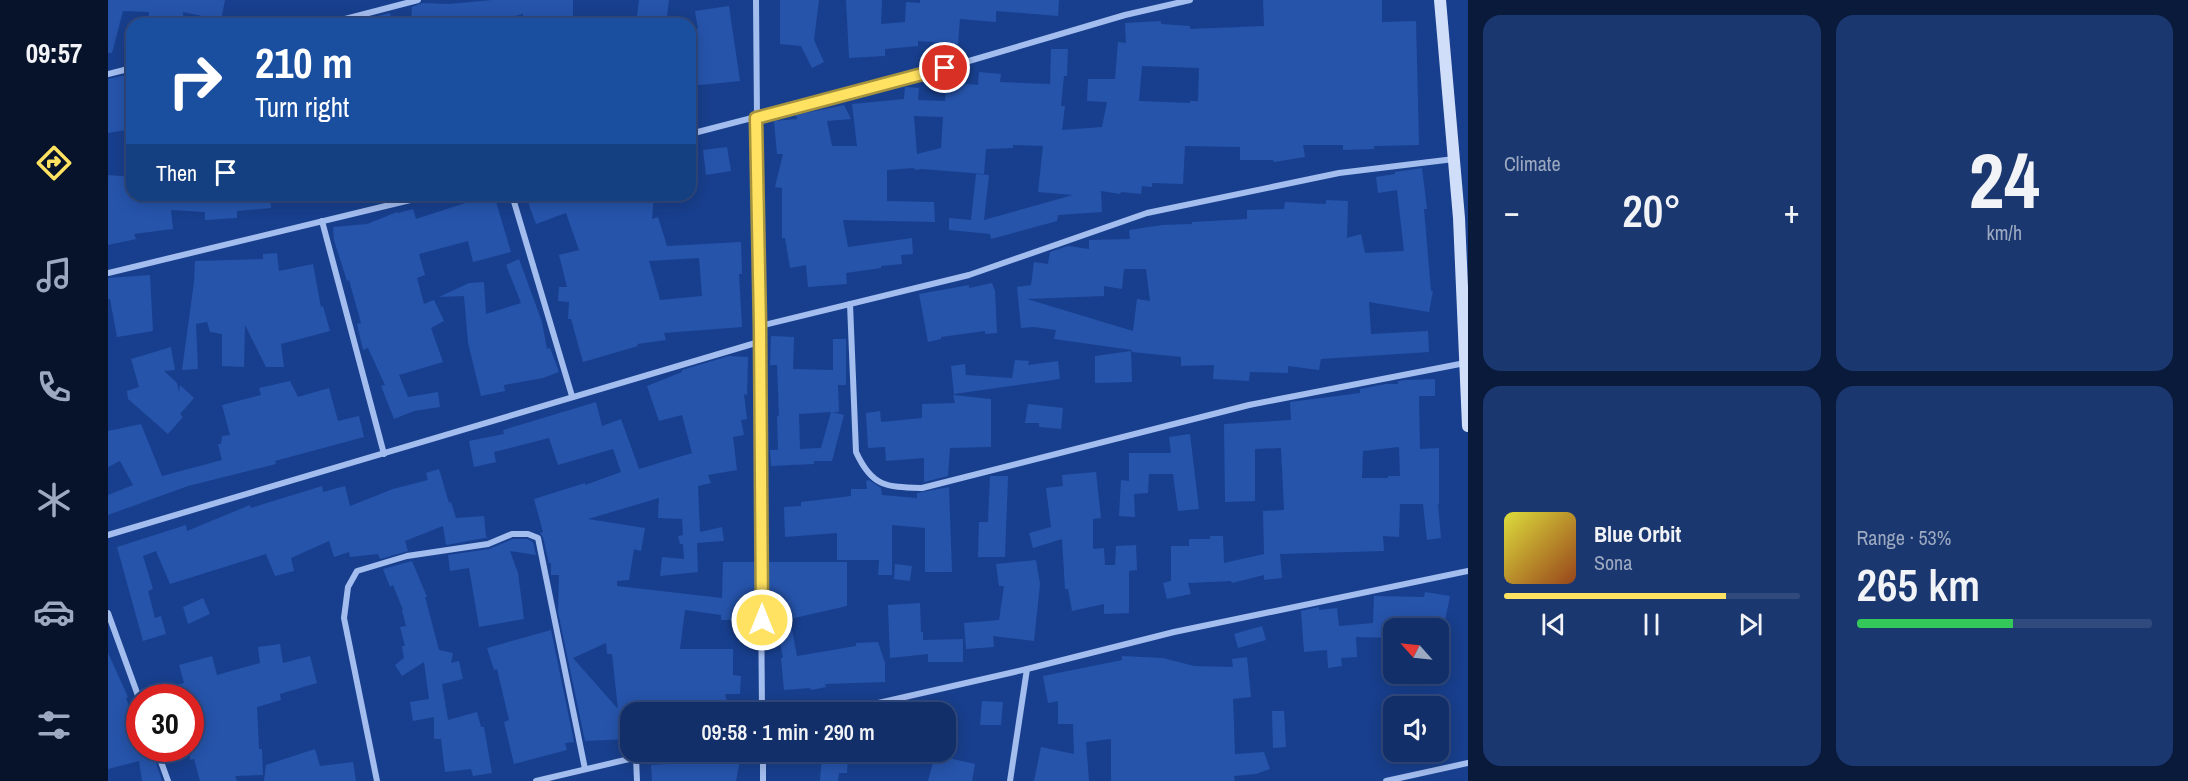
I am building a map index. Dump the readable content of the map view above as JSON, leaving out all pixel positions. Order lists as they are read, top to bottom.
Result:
{
  "north": "top left",
  "page": {
    "tabs": "09:57",
    "tile": [
      "Climate",
      ["24", "km/h"],
      ["Range · 53%", "265 km"]
    ],
    "turn": ["210 m", "Turn right"],
    "then": "Then",
    "heat": ["−", "20°", "+"],
    "song": ["Blue Orbit", "Sona"],
    "limit": "30",
    "trip": "09:58 · 1 min · 290 m"
  }
}
